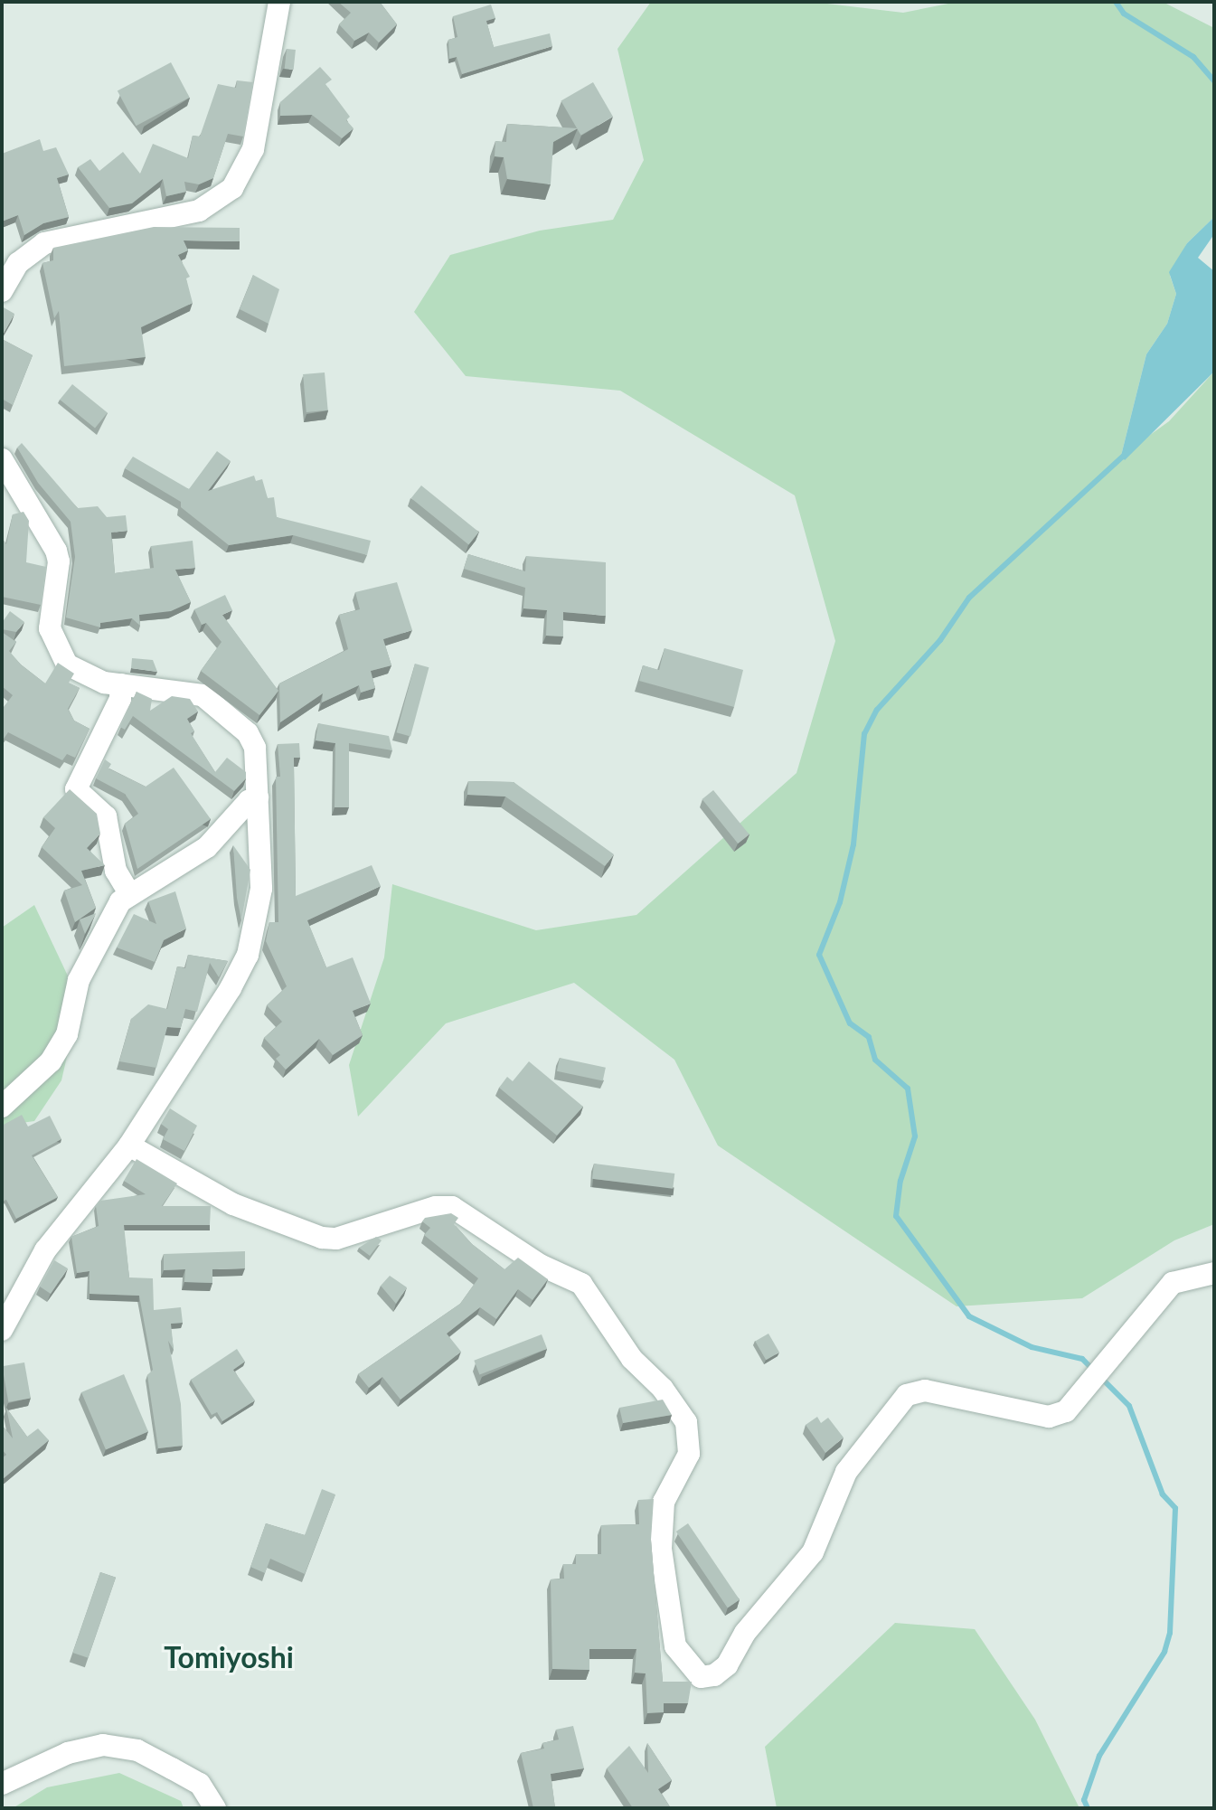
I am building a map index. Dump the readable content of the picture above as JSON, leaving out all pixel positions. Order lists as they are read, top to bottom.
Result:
{
  "districts": ["Tomiyoshi"]
}
